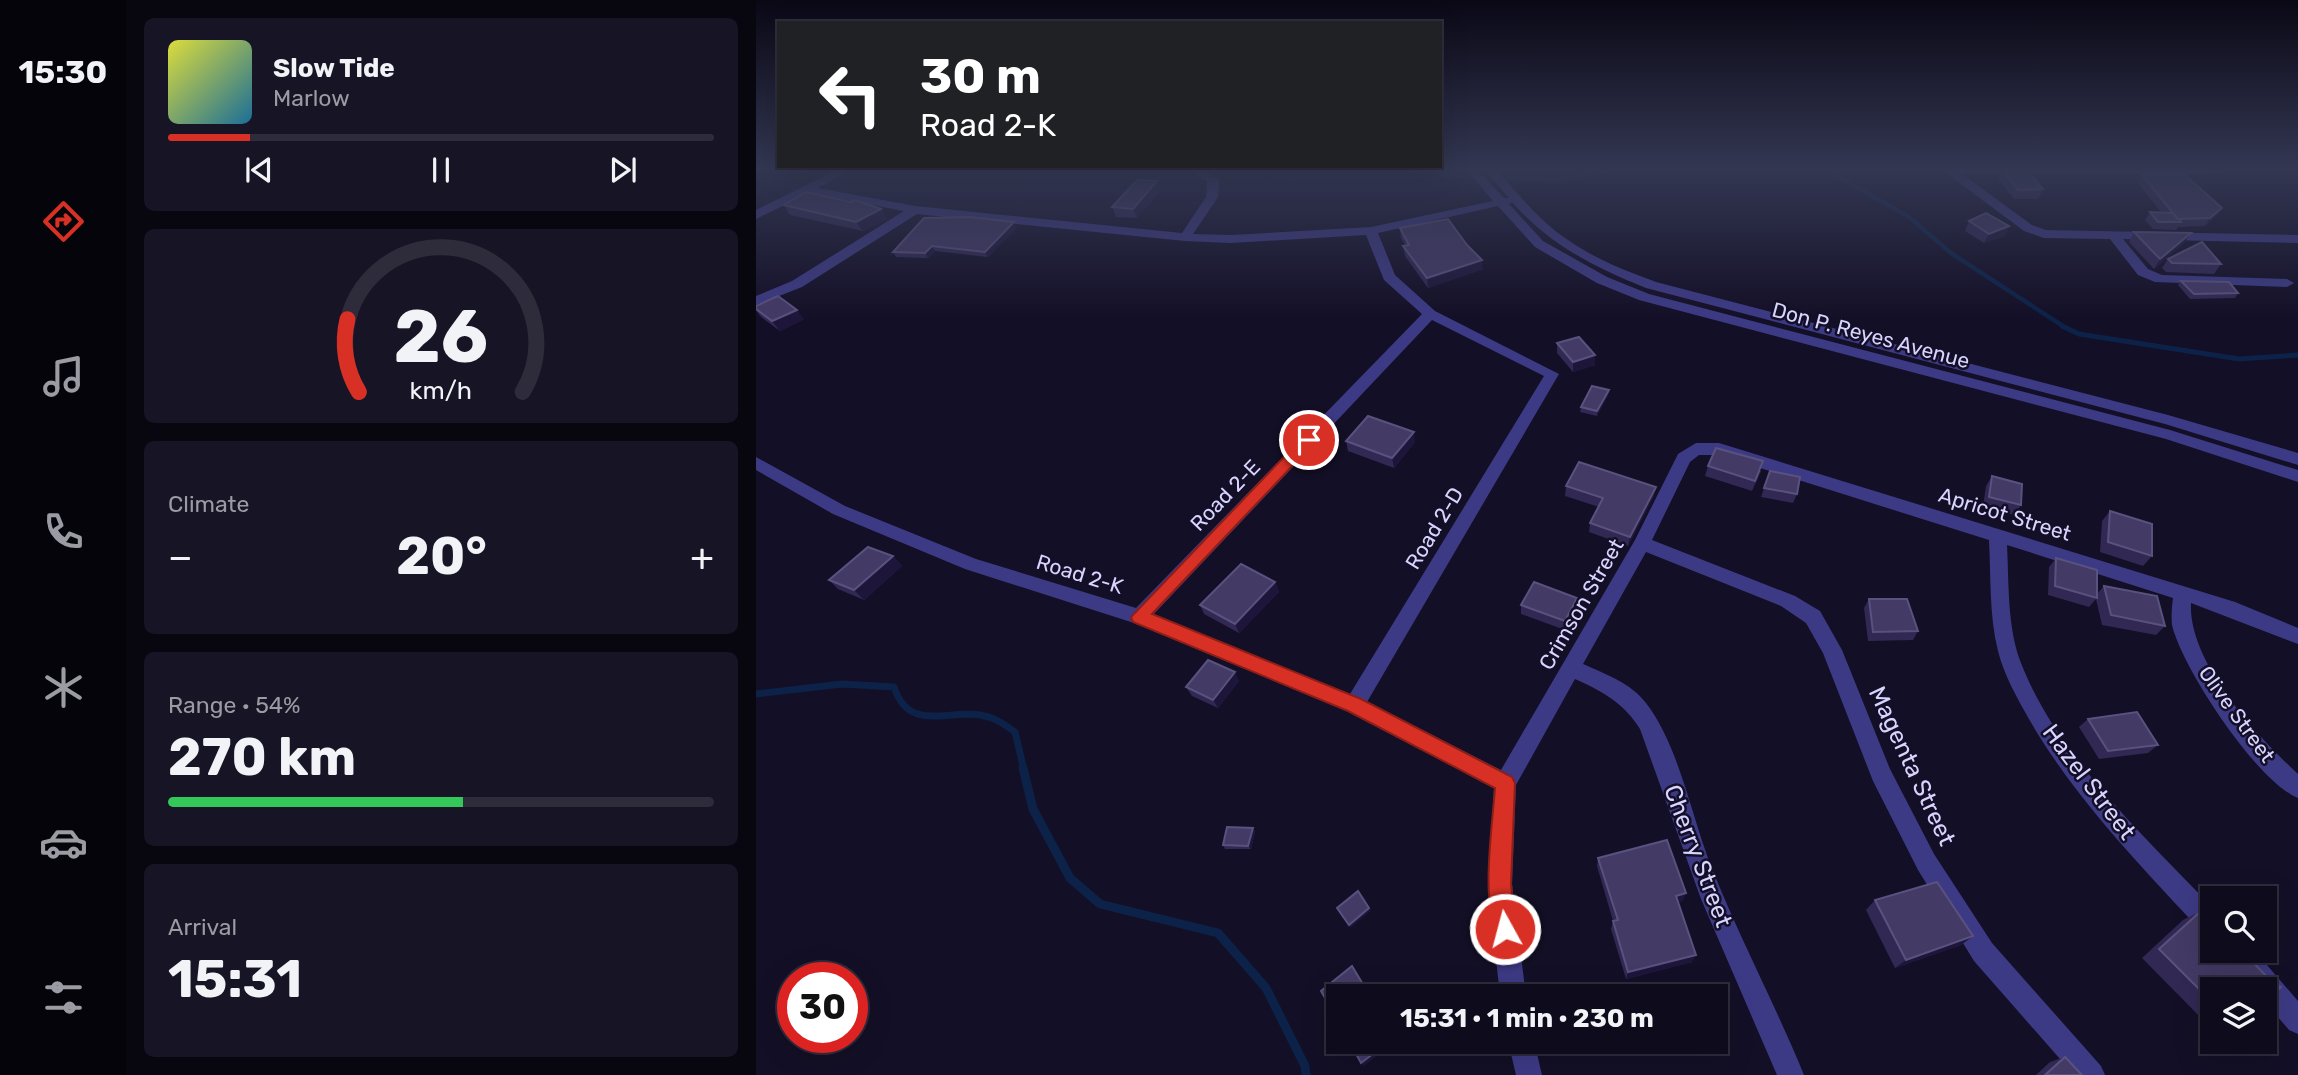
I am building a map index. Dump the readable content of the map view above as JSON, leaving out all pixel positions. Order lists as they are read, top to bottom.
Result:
{
  "streets": {
    "street": [
      "Don P. Reyes Avenue",
      "Road 2-E",
      "Apricot Street",
      "Road 2-D",
      "Road 2-K",
      "Crimson Street",
      "Olive Street",
      "Magenta Street",
      "Hazel Street",
      "Cherry Street"
    ]
  },
  "crossings": [
    ["Road 2-E", "Road 2-D"],
    ["Road 2-E", "Road 2-K"],
    ["Apricot Street", "Crimson Street"],
    ["Apricot Street", "Olive Street"],
    ["Apricot Street", "Hazel Street"],
    ["Road 2-D", "Road 2-K"],
    ["Road 2-K", "Crimson Street"],
    ["Crimson Street", "Magenta Street"],
    ["Crimson Street", "Cherry Street"]
  ],
  "page": {
    "tabs": "15:30",
    "turn": ["30 m", "Road 2-K"],
    "song": ["Slow Tide", "Marlow"],
    "tile": [
      "Climate",
      ["Range · 54%", "270 km"],
      ["Arrival", "15:31"]
    ],
    "heat": ["−", "20°", "+"],
    "limit": "30",
    "trip": "15:31 · 1 min · 230 m",
    "gauge": ["26", "km/h"]
  }
}
